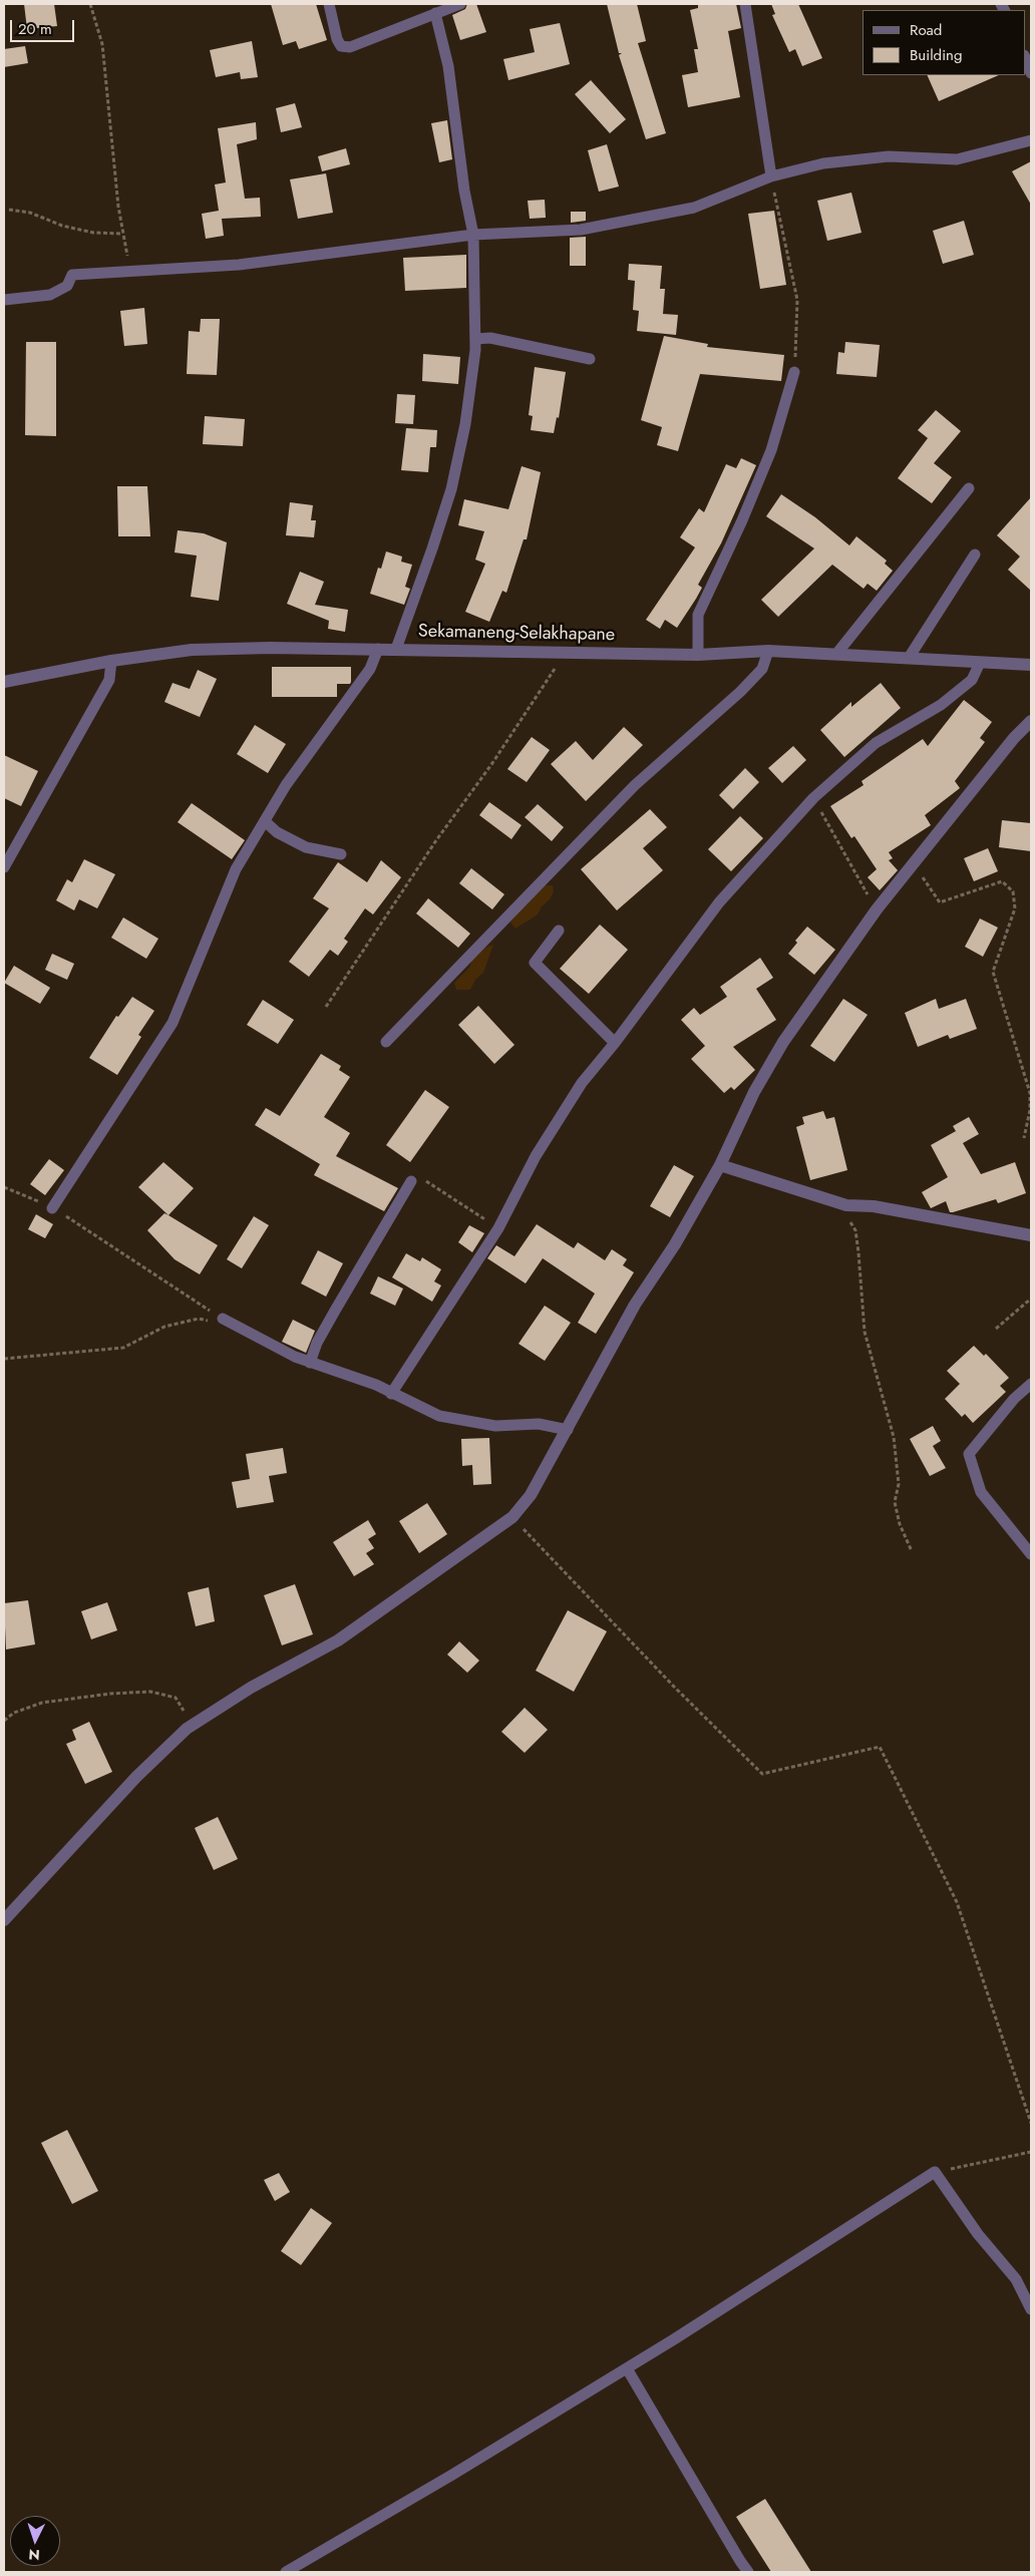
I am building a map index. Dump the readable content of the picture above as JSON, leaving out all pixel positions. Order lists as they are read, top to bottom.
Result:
{
  "streets": {
    "street": ["Sekamaneng-Selakhapane"]
  },
  "legend": ["Road", "Building"],
  "scale_bar": "20 m",
  "north": "bottom"
}
